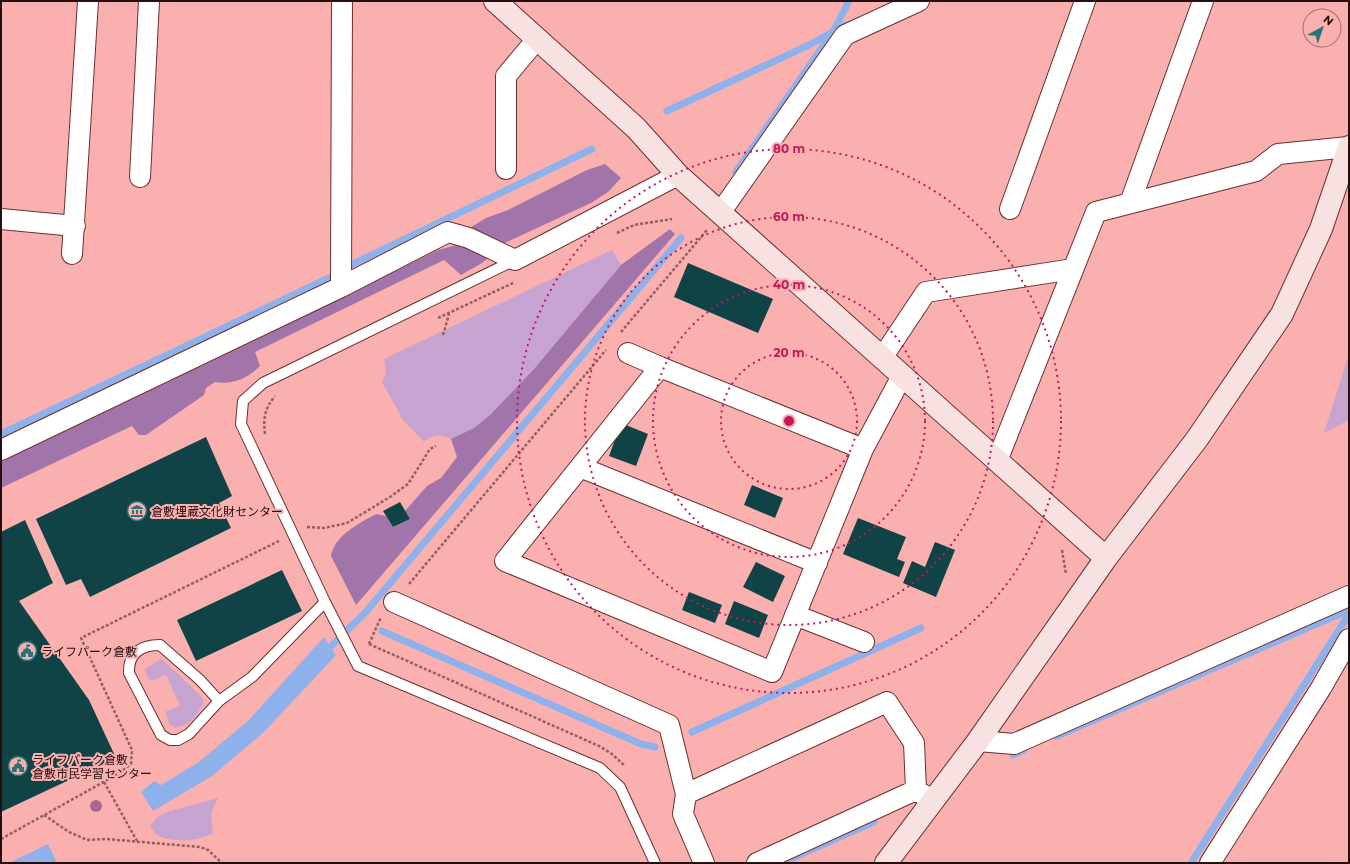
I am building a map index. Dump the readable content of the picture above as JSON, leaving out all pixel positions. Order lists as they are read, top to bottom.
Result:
{
  "places": {
    "museum": ["倉敷埋蔵文化財センター"],
    "public building": ["ライフパーク倉敷", "ライフパーク倉敷 倉敷市民学習センター"]
  },
  "north": "top right",
  "rings": [
    "80 m",
    "60 m",
    "40 m",
    "20 m"
  ]
}
